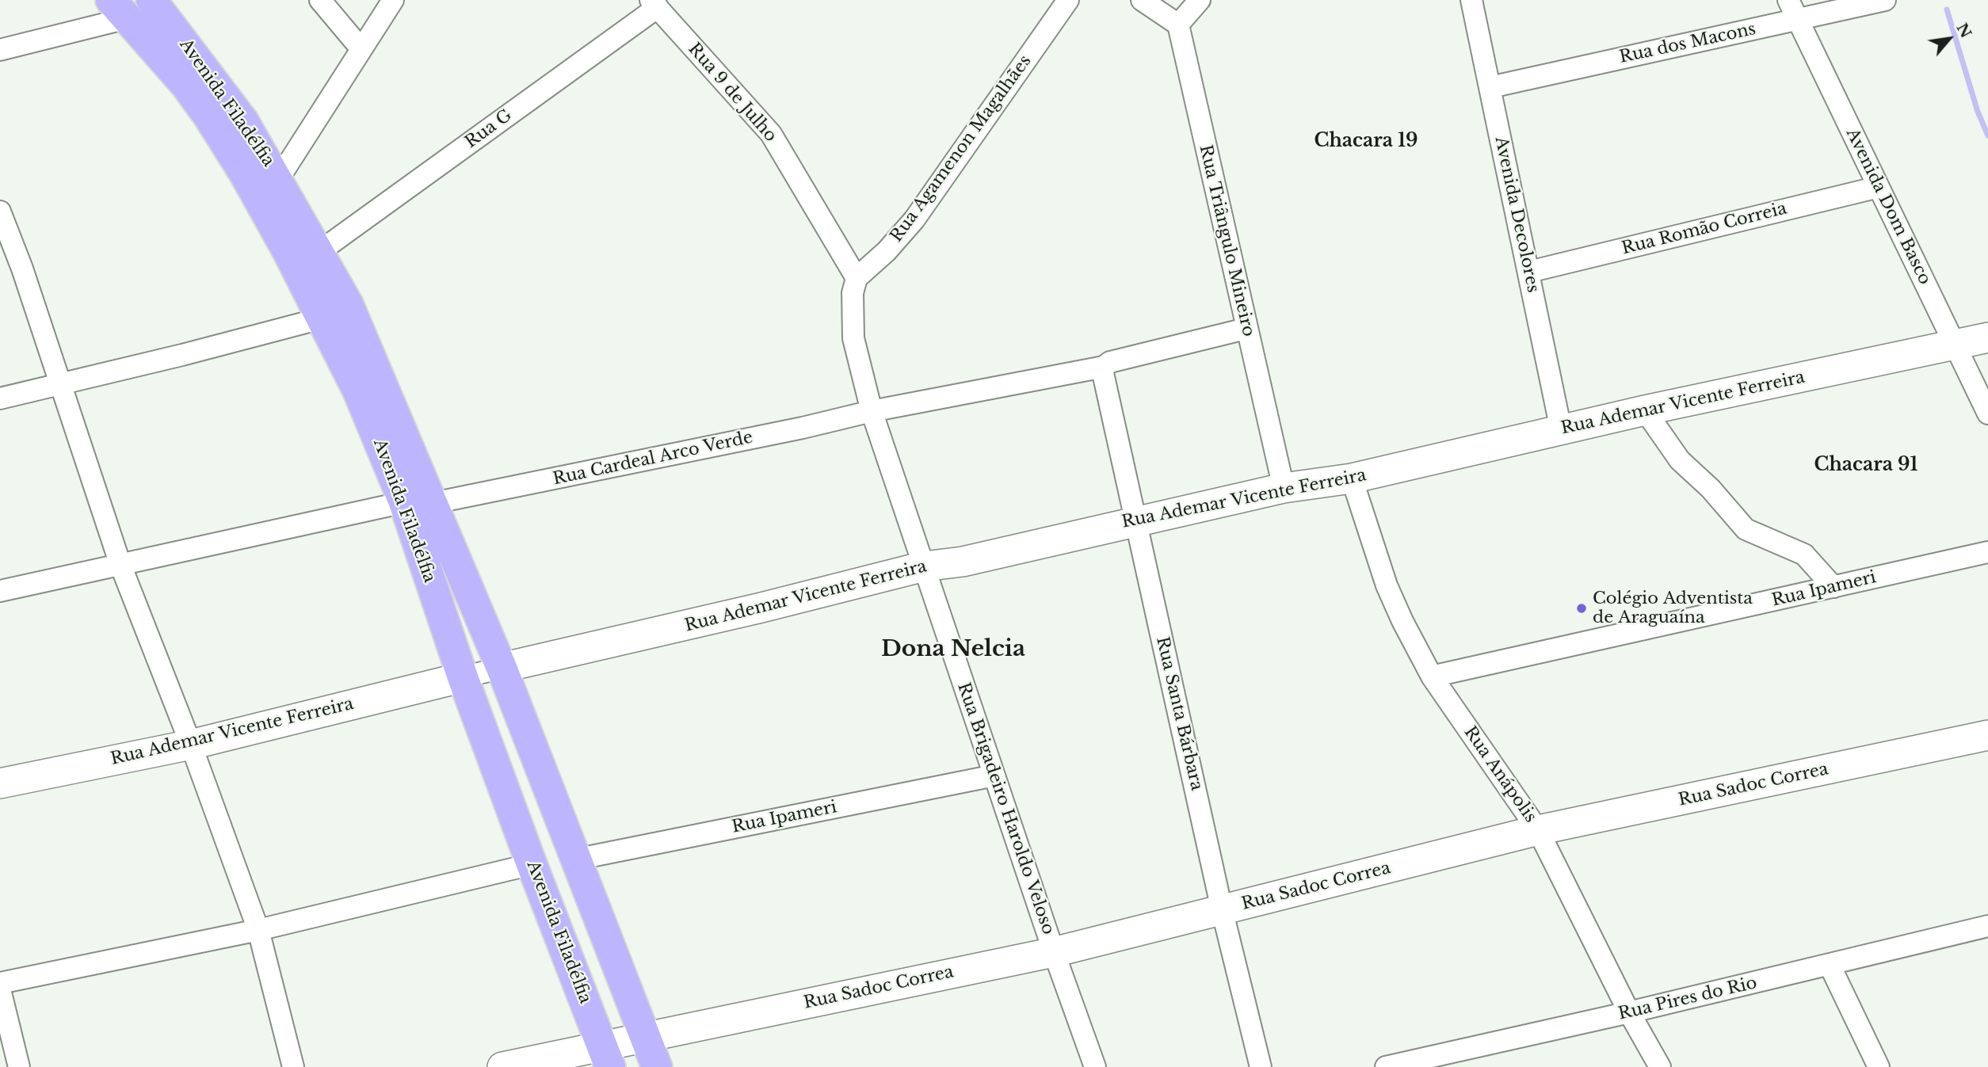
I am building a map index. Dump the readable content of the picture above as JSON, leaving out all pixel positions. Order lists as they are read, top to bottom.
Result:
{
  "streets": {
    "main road": ["Avenida Filadélfia"],
    "street": [
      "Rua dos Macons",
      "Rua 9 de Julho",
      "Rua G",
      "Rua Agamenon Magalhães",
      "Avenida Dom Basco",
      "Avenida Decolores",
      "Rua Romão Correia",
      "Rua Triângulo Mineiro",
      "Rua Ademar Vicente Ferreira",
      "Rua Cardeal Arco Verde",
      "Rua Ipameri",
      "Rua Santa Bárbara",
      "Rua Anápolis",
      "Rua Sadoc Correa",
      "Rua Brigadeiro Haroldo Veloso",
      "Rua Pires do Rio"
    ]
  },
  "crossings": [
    ["Rua dos Macons", "Avenida Dom Basco"],
    ["Rua dos Macons", "Avenida Decolores"],
    ["Rua 9 de Julho", "Rua G"],
    ["Rua 9 de Julho", "Rua Agamenon Magalhães"],
    ["Rua 9 de Julho", "Rua Brigadeiro Haroldo Veloso"],
    ["Avenida Filadélfia", "Rua G"],
    ["Avenida Filadélfia", "Rua Ademar Vicente Ferreira"],
    ["Avenida Filadélfia", "Rua Cardeal Arco Verde"],
    ["Avenida Filadélfia", "Rua Ipameri"],
    ["Avenida Filadélfia", "Rua Sadoc Correa"],
    ["Rua Agamenon Magalhães", "Rua Brigadeiro Haroldo Veloso"],
    ["Avenida Dom Basco", "Rua Romão Correia"],
    ["Avenida Dom Basco", "Rua Ademar Vicente Ferreira"],
    ["Avenida Decolores", "Rua Romão Correia"],
    ["Avenida Decolores", "Rua Ademar Vicente Ferreira"],
    ["Rua Triângulo Mineiro", "Rua Ademar Vicente Ferreira"],
    ["Rua Ademar Vicente Ferreira", "Rua Santa Bárbara"],
    ["Rua Ademar Vicente Ferreira", "Rua Anápolis"],
    ["Rua Ademar Vicente Ferreira", "Rua Brigadeiro Haroldo Veloso"],
    ["Rua Cardeal Arco Verde", "Rua Santa Bárbara"],
    ["Rua Cardeal Arco Verde", "Rua Brigadeiro Haroldo Veloso"],
    ["Rua Ipameri", "Rua Anápolis"],
    ["Rua Ipameri", "Rua Brigadeiro Haroldo Veloso"],
    ["Rua Santa Bárbara", "Rua Sadoc Correa"],
    ["Rua Anápolis", "Rua Sadoc Correa"],
    ["Rua Anápolis", "Rua Pires do Rio"],
    ["Rua Sadoc Correa", "Rua Brigadeiro Haroldo Veloso"]
  ],
  "districts": ["Chacara 19", "Chacara 91", "Dona Nelcia"],
  "places": ["Colégio Adventista de Araguaína"],
  "north": "top right"
}
